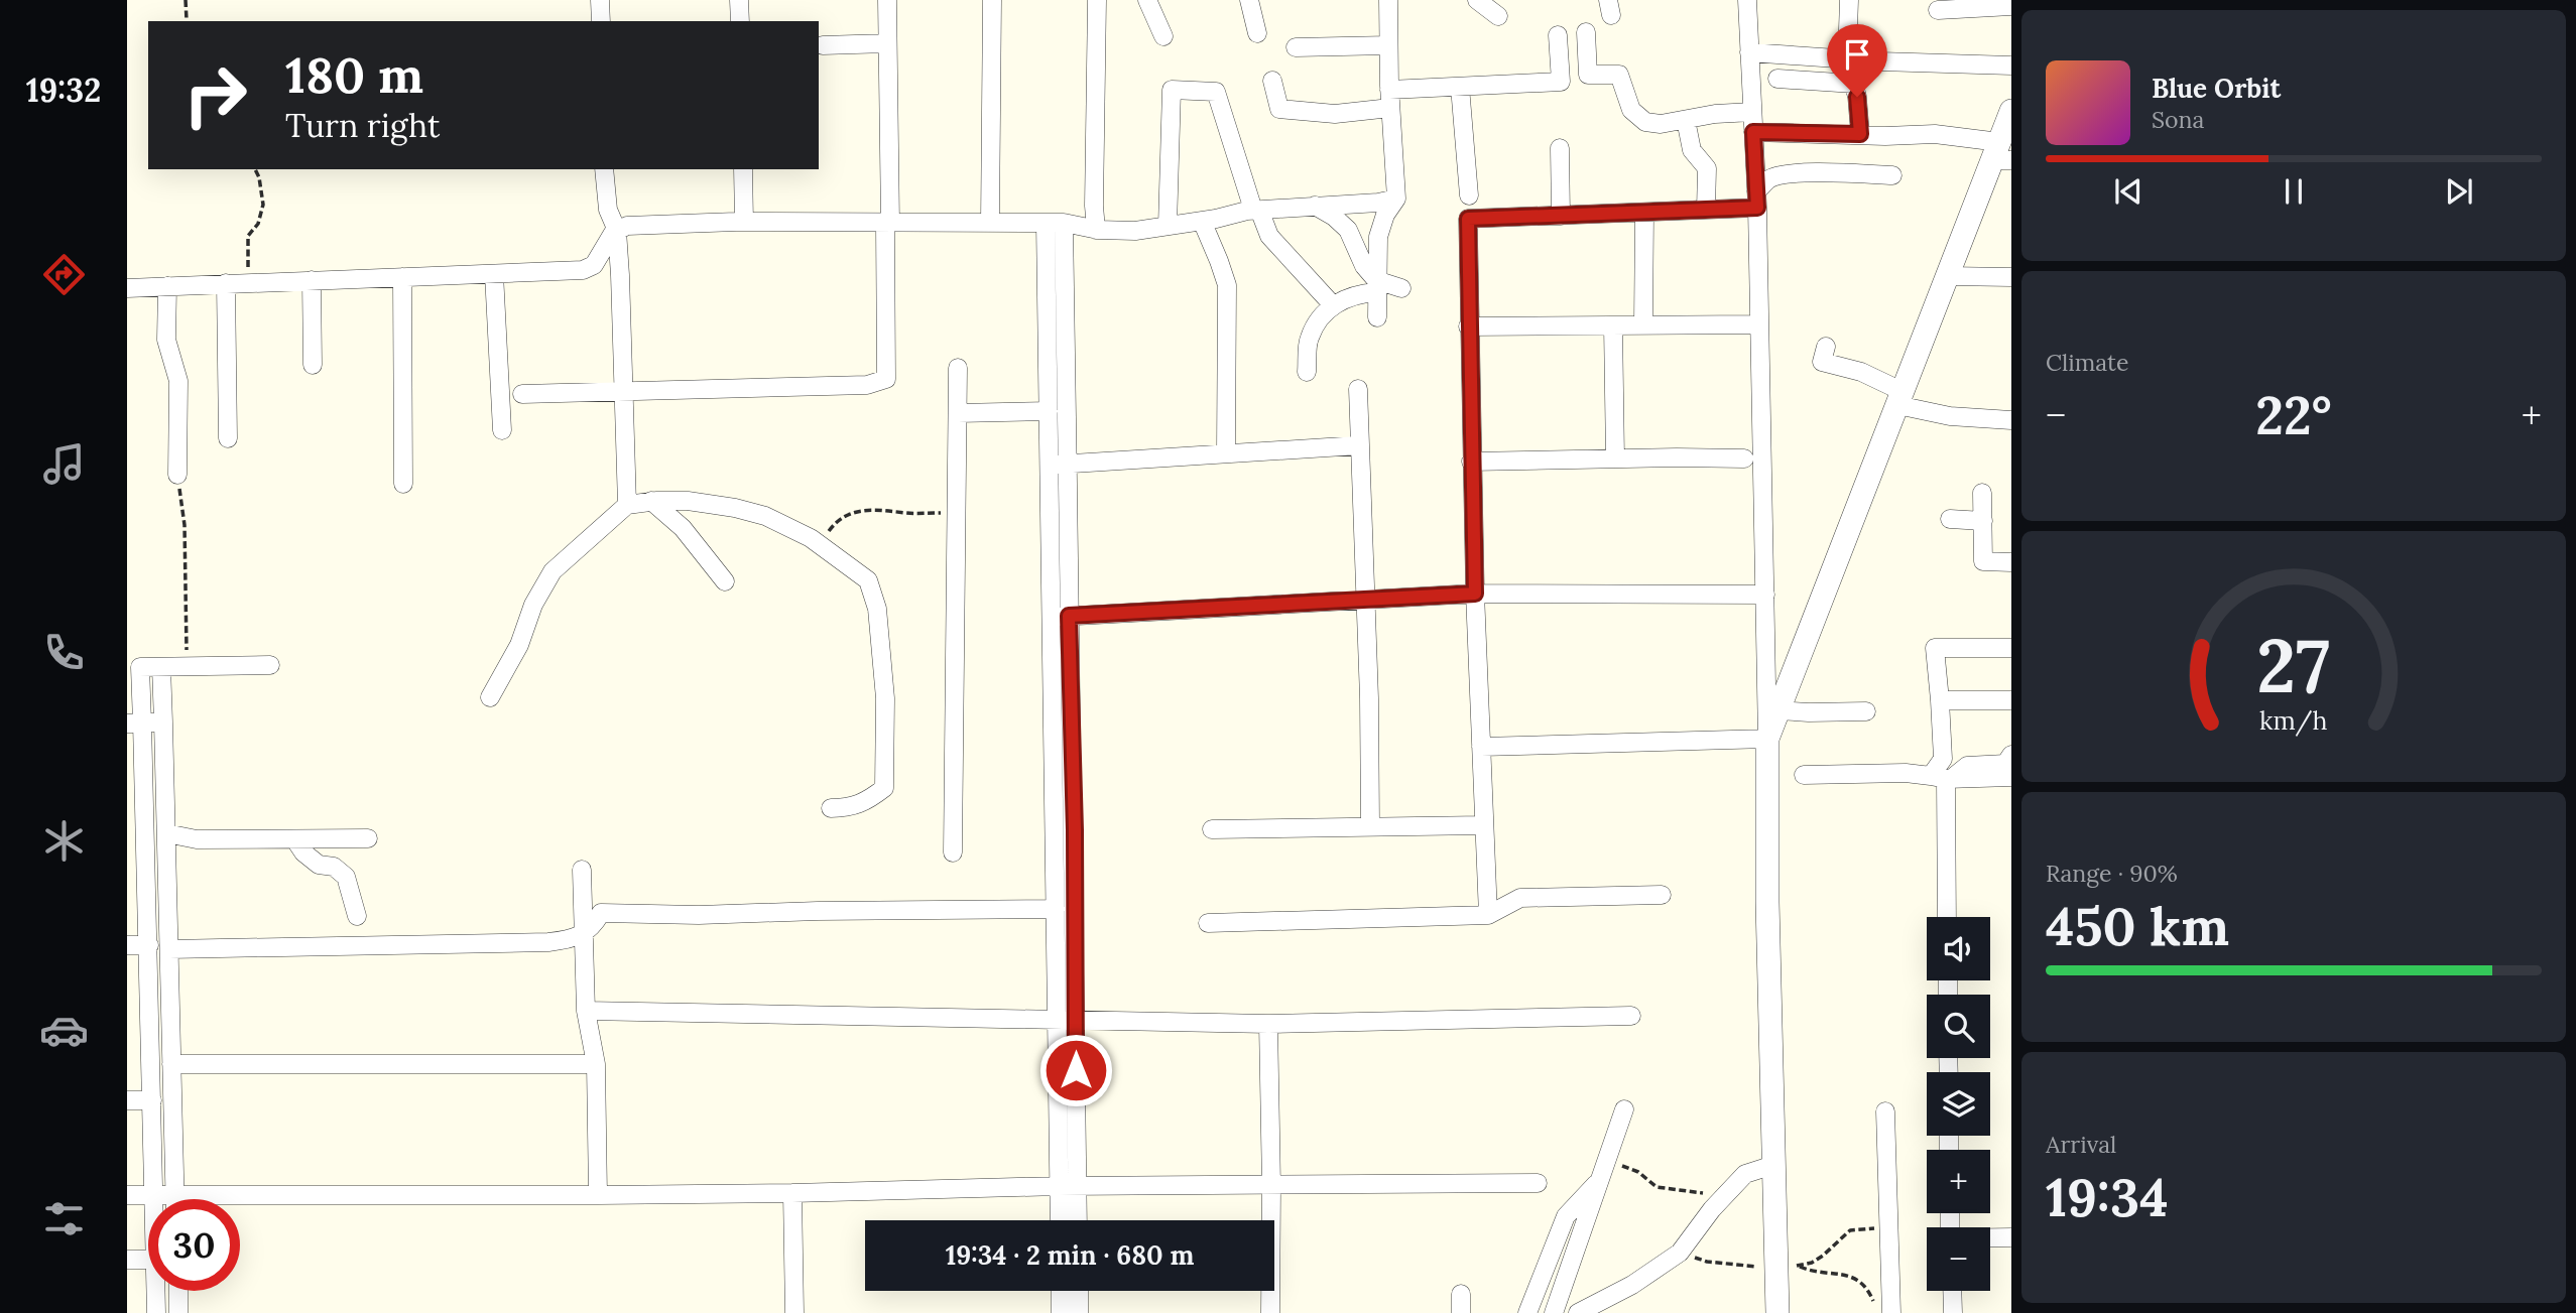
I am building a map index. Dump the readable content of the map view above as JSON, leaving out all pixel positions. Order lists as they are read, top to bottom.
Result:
{
  "page": {
    "tabs": "19:32",
    "turn": ["180 m", "Turn right"],
    "song": ["Blue Orbit", "Sona"],
    "tile": [
      "Climate",
      ["Range · 90%", "450 km"],
      ["Arrival", "19:34"]
    ],
    "heat": ["−", "22°", "+"],
    "map_buttons": ["+", "−"],
    "limit": "30",
    "trip": "19:34 · 2 min · 680 m",
    "gauge": ["27", "km/h"]
  }
}
